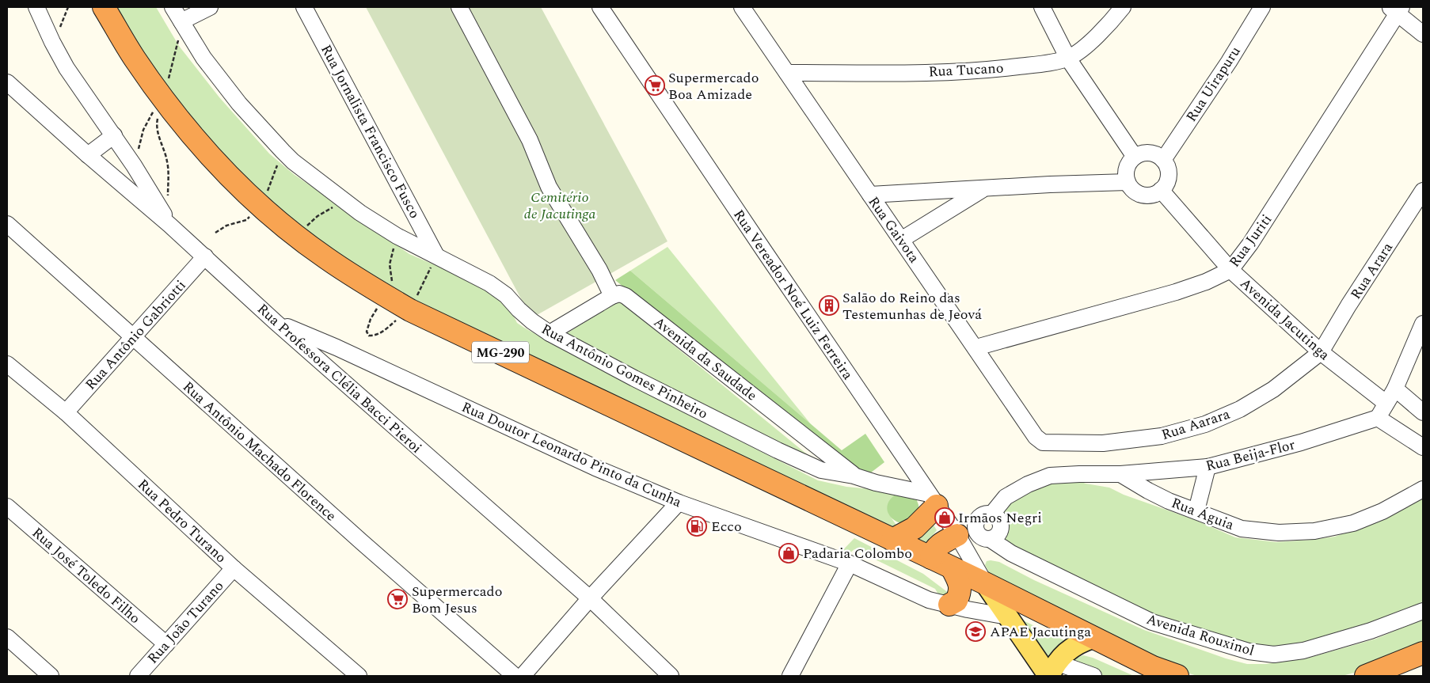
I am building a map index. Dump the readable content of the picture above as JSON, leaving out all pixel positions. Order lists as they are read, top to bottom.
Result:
{
  "streets": {
    "highway": ["MG-290"],
    "street": [
      "Rua Tucano",
      "Rua Uirapuru",
      "Rua Jornalista Francisco Fusco",
      "Rua Gaivota",
      "Rua Juriti",
      "Rua Arara",
      "Rua Vereador Noé Luiz Ferreira",
      "Avenida Jacutinga",
      "Rua Antônio Gabriotti",
      "Avenida da Saudade",
      "Rua Antônio Gomes Pinheiro",
      "Rua Professora Clélia Bacci Pieroi",
      "Rua Aarara",
      "Rua Antônio Machado Florence",
      "Rua Doutor Leonardo Pinto da Cunha",
      "Rua Beija-Flor",
      "Rua Águia",
      "Rua Pedro Turano",
      "Rua José Toledo Filho",
      "Rua João Turano",
      "Avenida Rouxinol"
    ]
  },
  "crossings": [
    ["Rua Tucano", "Rua Gaivota"],
    ["Rua Uirapuru", "Avenida Jacutinga"],
    ["Rua Jornalista Francisco Fusco", "Rua Antônio Gomes Pinheiro"],
    ["Rua Gaivota", "Rua Juriti"],
    ["Rua Gaivota", "Rua Aarara"],
    ["Rua Juriti", "Avenida Jacutinga"],
    ["Rua Arara", "Avenida Jacutinga"],
    ["Rua Arara", "Rua Aarara"],
    ["Rua Vereador Noé Luiz Ferreira", "MG-290"],
    ["Rua Vereador Noé Luiz Ferreira", "Rua Antônio Gomes Pinheiro"],
    ["Rua Vereador Noé Luiz Ferreira", "Avenida Rouxinol"],
    ["Avenida Jacutinga", "Rua Aarara"],
    ["Rua Antônio Gabriotti", "Rua Professora Clélia Bacci Pieroi"],
    ["Rua Antônio Gabriotti", "Rua Antônio Machado Florence"],
    ["Rua Antônio Gabriotti", "Rua Pedro Turano"],
    ["Avenida da Saudade", "Rua Antônio Gomes Pinheiro"],
    ["Rua Professora Clélia Bacci Pieroi", "Rua Doutor Leonardo Pinto da Cunha"],
    ["Rua Beija-Flor", "Rua Águia"],
    ["Rua Pedro Turano", "Rua João Turano"],
    ["Rua José Toledo Filho", "Rua João Turano"]
  ],
  "parks": ["Cemitério de Jacutinga"],
  "places": {
    "supermarket": ["Supermercado Boa Amizade", "Supermercado Bom Jesus"],
    "building": ["Salão do Reino das Testemunhas de Jeová"],
    "shop": ["Irmãos Negri", "Padaria Colombo"],
    "fuel station": ["Ecco"],
    "school or university": ["APAE Jacutinga"]
  }
}
